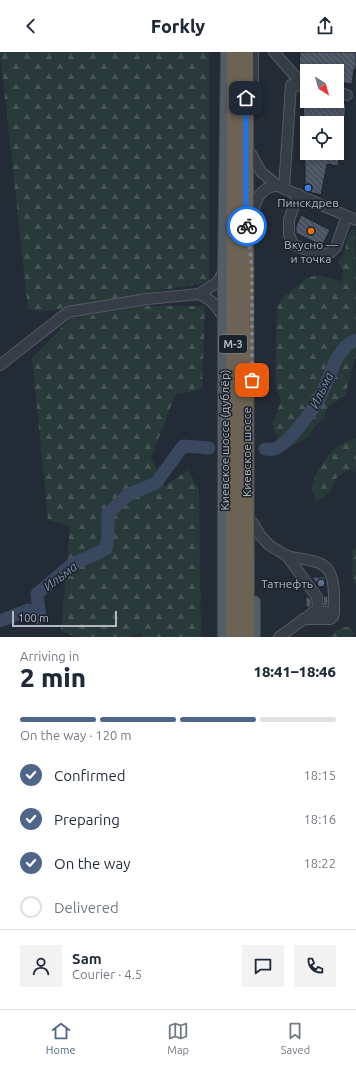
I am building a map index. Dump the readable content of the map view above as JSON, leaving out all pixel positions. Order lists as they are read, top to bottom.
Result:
{
  "streets": {
    "highway": ["М-3", "Киевское шоссе"],
    "main road": ["Киевское шоссе (дублёр)"]
  },
  "water": ["Ильма"],
  "places": ["Пинскдрев", "Вкусно — и точка", "Татнефть"],
  "scale_bar": "100 m",
  "north": "bottom right",
  "page": {
    "header": "Forkly",
    "scale": "100 m",
    "heading": ["2 min", "Arriving in", "18:41–18:46"],
    "panel": ["Sam", "Courier · 4.5"],
    "bar": "On the way · 120 m",
    "list": [
      ["Confirmed", "18:15"],
      ["Preparing", "18:16"],
      ["On the way", "18:22"],
      "Delivered"
    ],
    "tabs": ["Home", "Map", "Saved"]
  }
}
